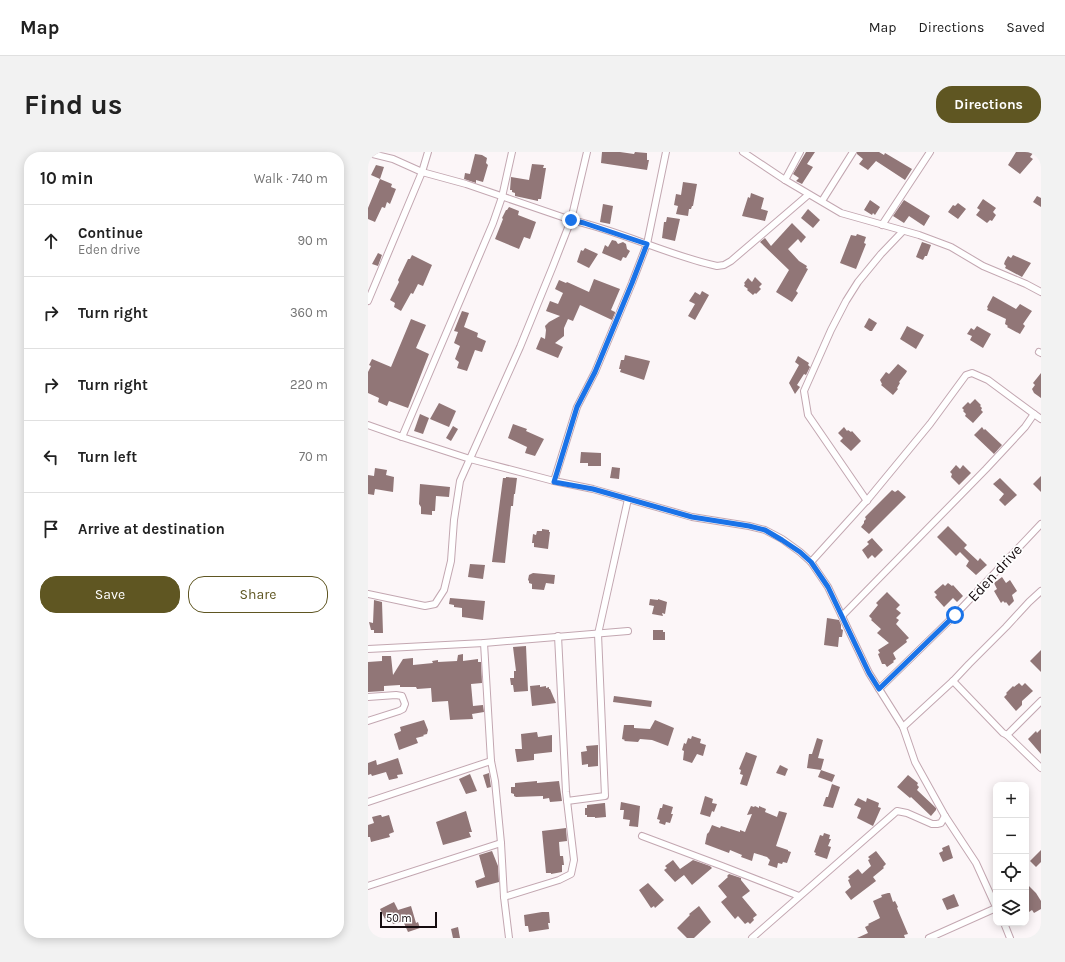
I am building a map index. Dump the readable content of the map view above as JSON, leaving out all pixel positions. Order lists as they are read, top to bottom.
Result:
{
  "streets": {
    "street": ["Eden drive"]
  },
  "scale_bar": "50 m",
  "page": {
    "header": "Map",
    "nav": ["Map", "Directions", "Saved"],
    "buttons": [
      "Directions",
      ["Save", "Share"]
    ],
    "title": "Find us",
    "heading": ["10 min", "Walk · 740 m"],
    "list": [
      ["Continue", "Eden drive", "90 m"],
      ["Turn right", "360 m"],
      ["Turn right", "220 m"],
      ["Turn left", "70 m"],
      "Arrive at destination"
    ],
    "map_buttons": ["+", "−"],
    "scale": "50 m"
  }
}
